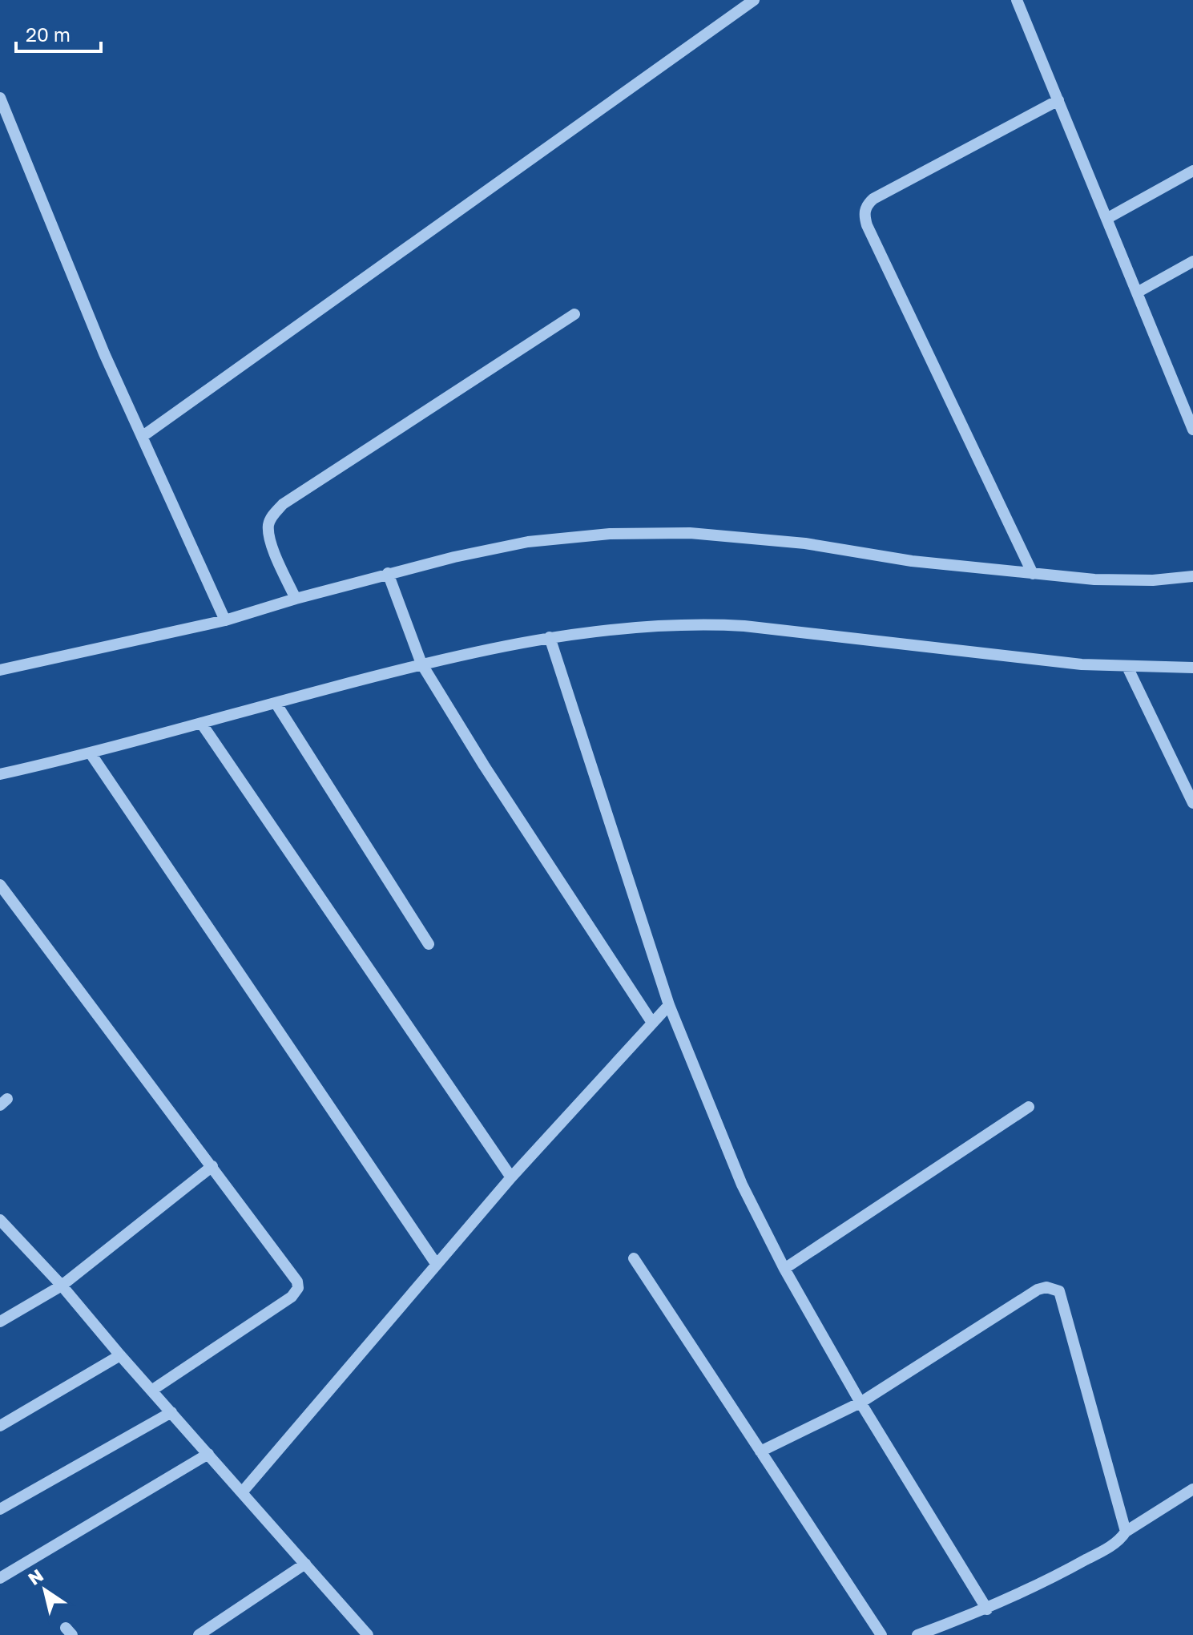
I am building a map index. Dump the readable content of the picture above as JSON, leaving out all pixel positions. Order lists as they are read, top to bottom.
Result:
{
  "scale_bar": "20 m",
  "north": "top left"
}
